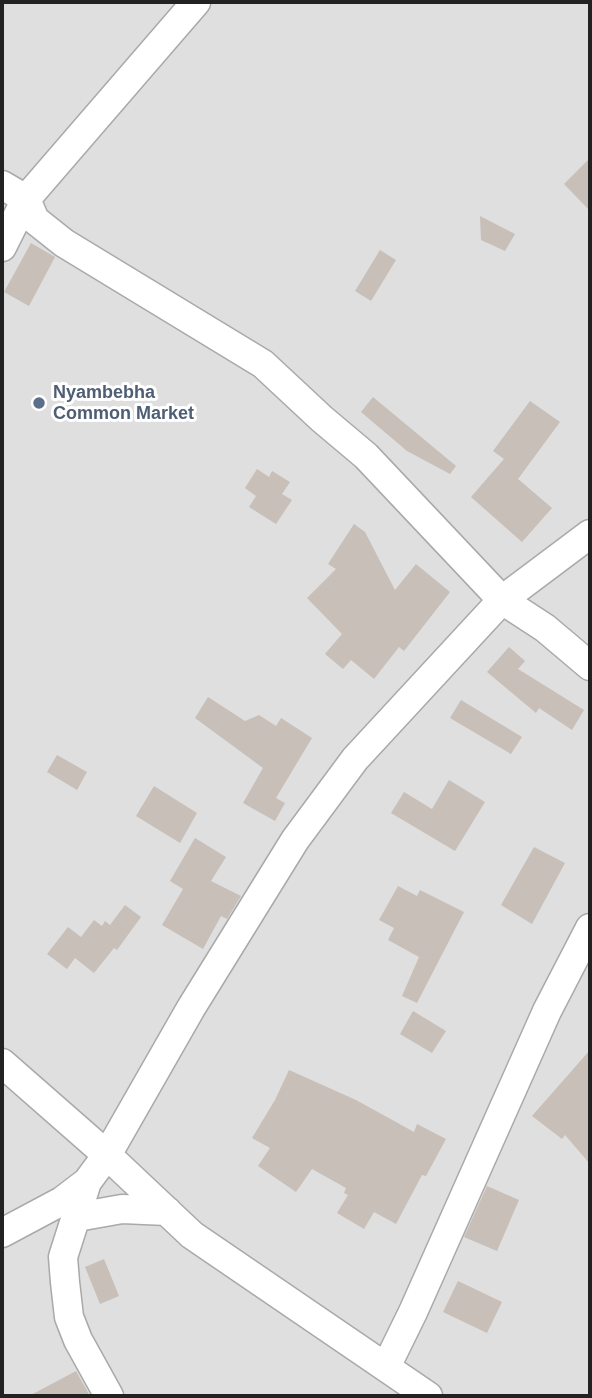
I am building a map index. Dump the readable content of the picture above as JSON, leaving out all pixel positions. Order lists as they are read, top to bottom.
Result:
{
  "places": ["Nyambebha Common Market"]
}
